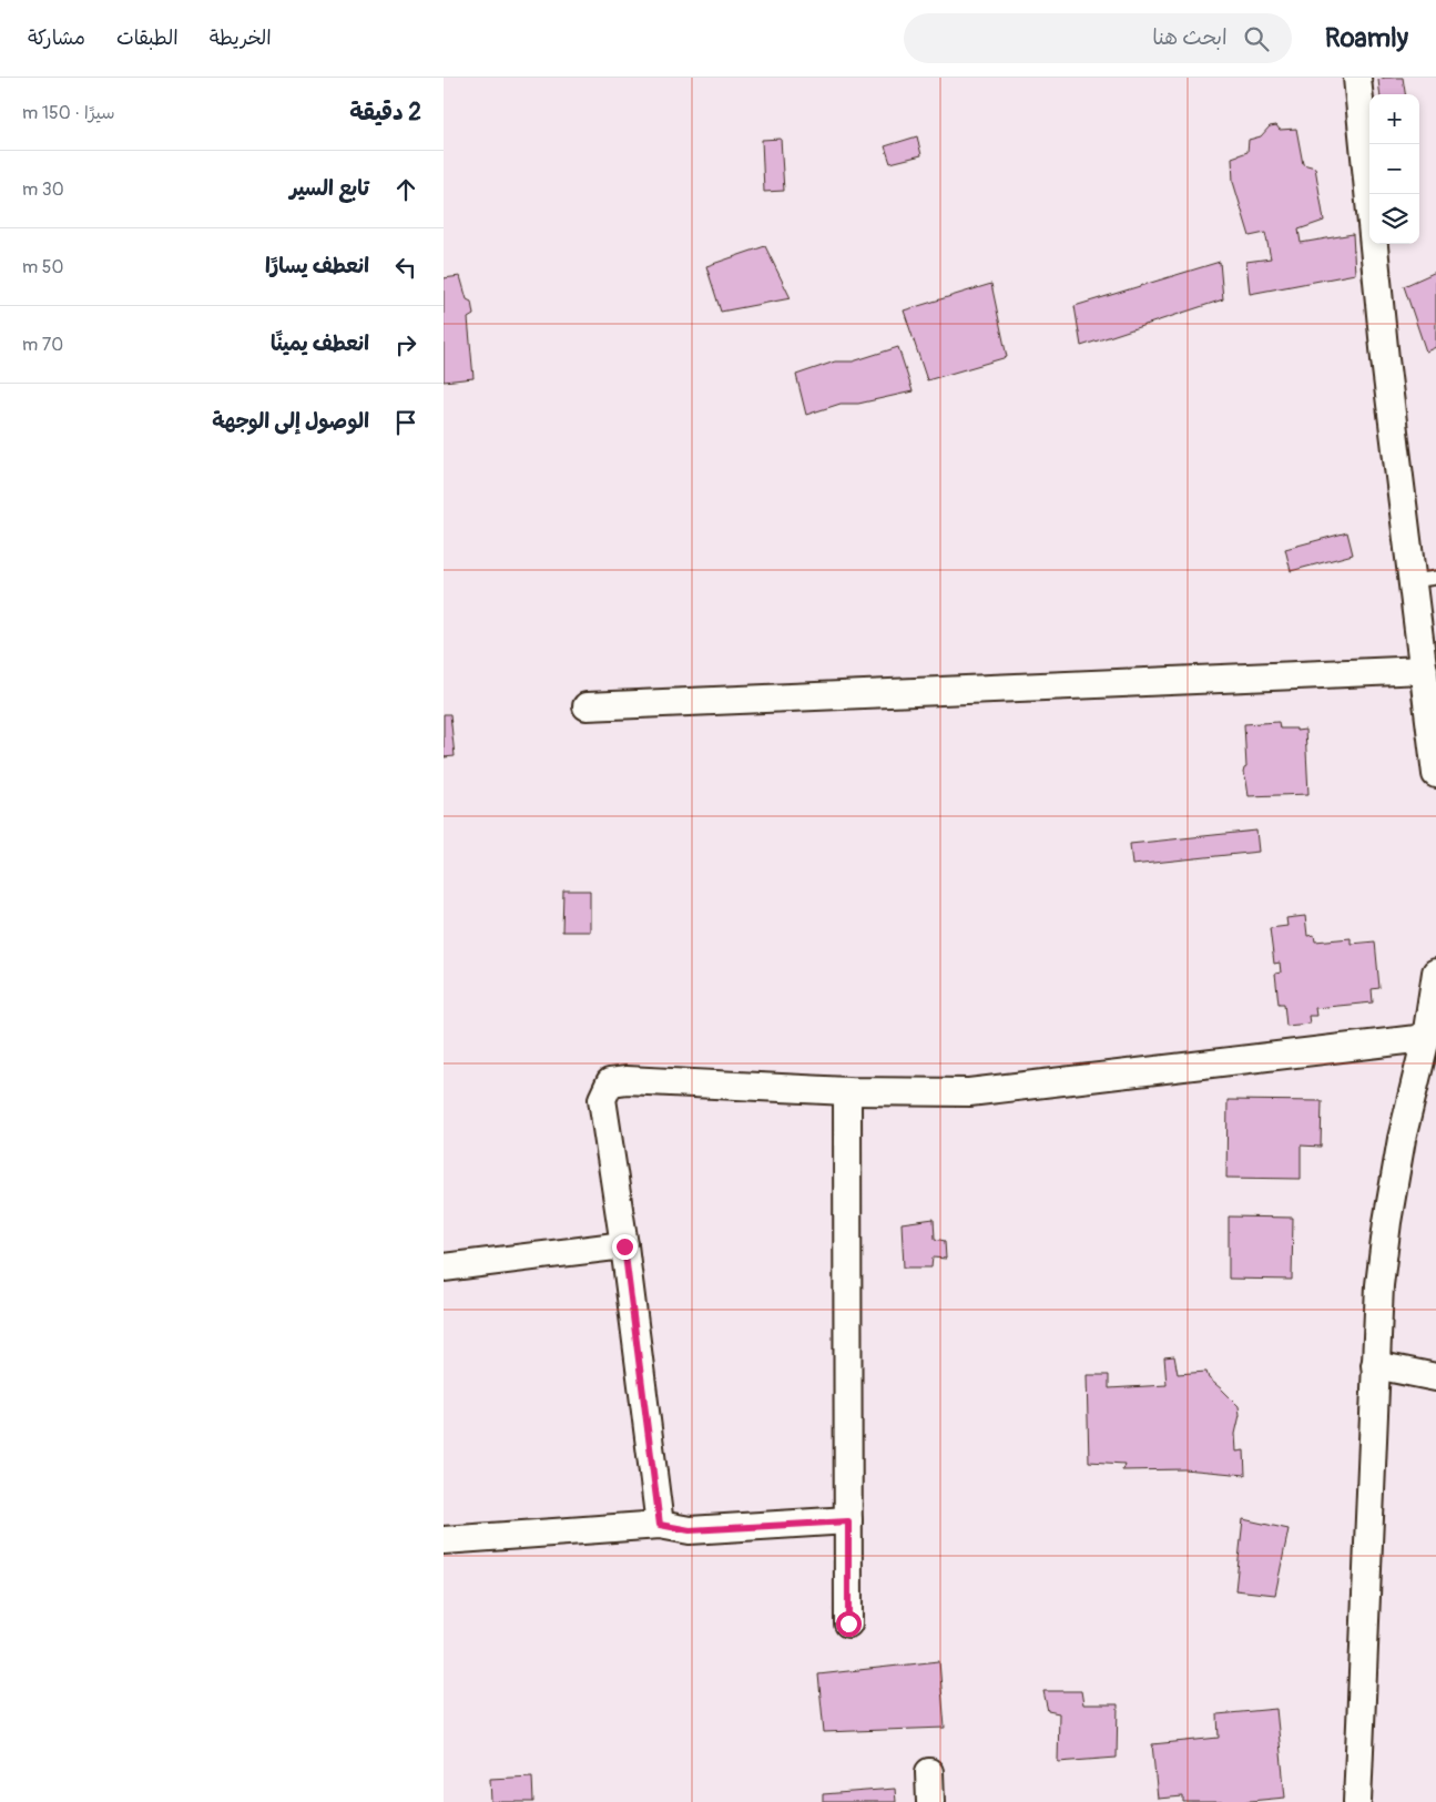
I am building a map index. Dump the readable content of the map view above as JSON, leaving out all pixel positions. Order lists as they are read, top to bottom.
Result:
{
  "page": {
    "header": "Roamly",
    "search": "ابحث هنا",
    "nav": ["الخريطة", "الطبقات", "مشاركة"],
    "heading": ["2 دقيقة", "سيرًا · 150 m"],
    "map_buttons": ["+", "−"],
    "list": [
      ["تابع السير", "30 m"],
      ["انعطف يسارًا", "50 m"],
      ["انعطف يمينًا", "70 m"],
      "الوصول إلى الوجهة"
    ]
  }
}
